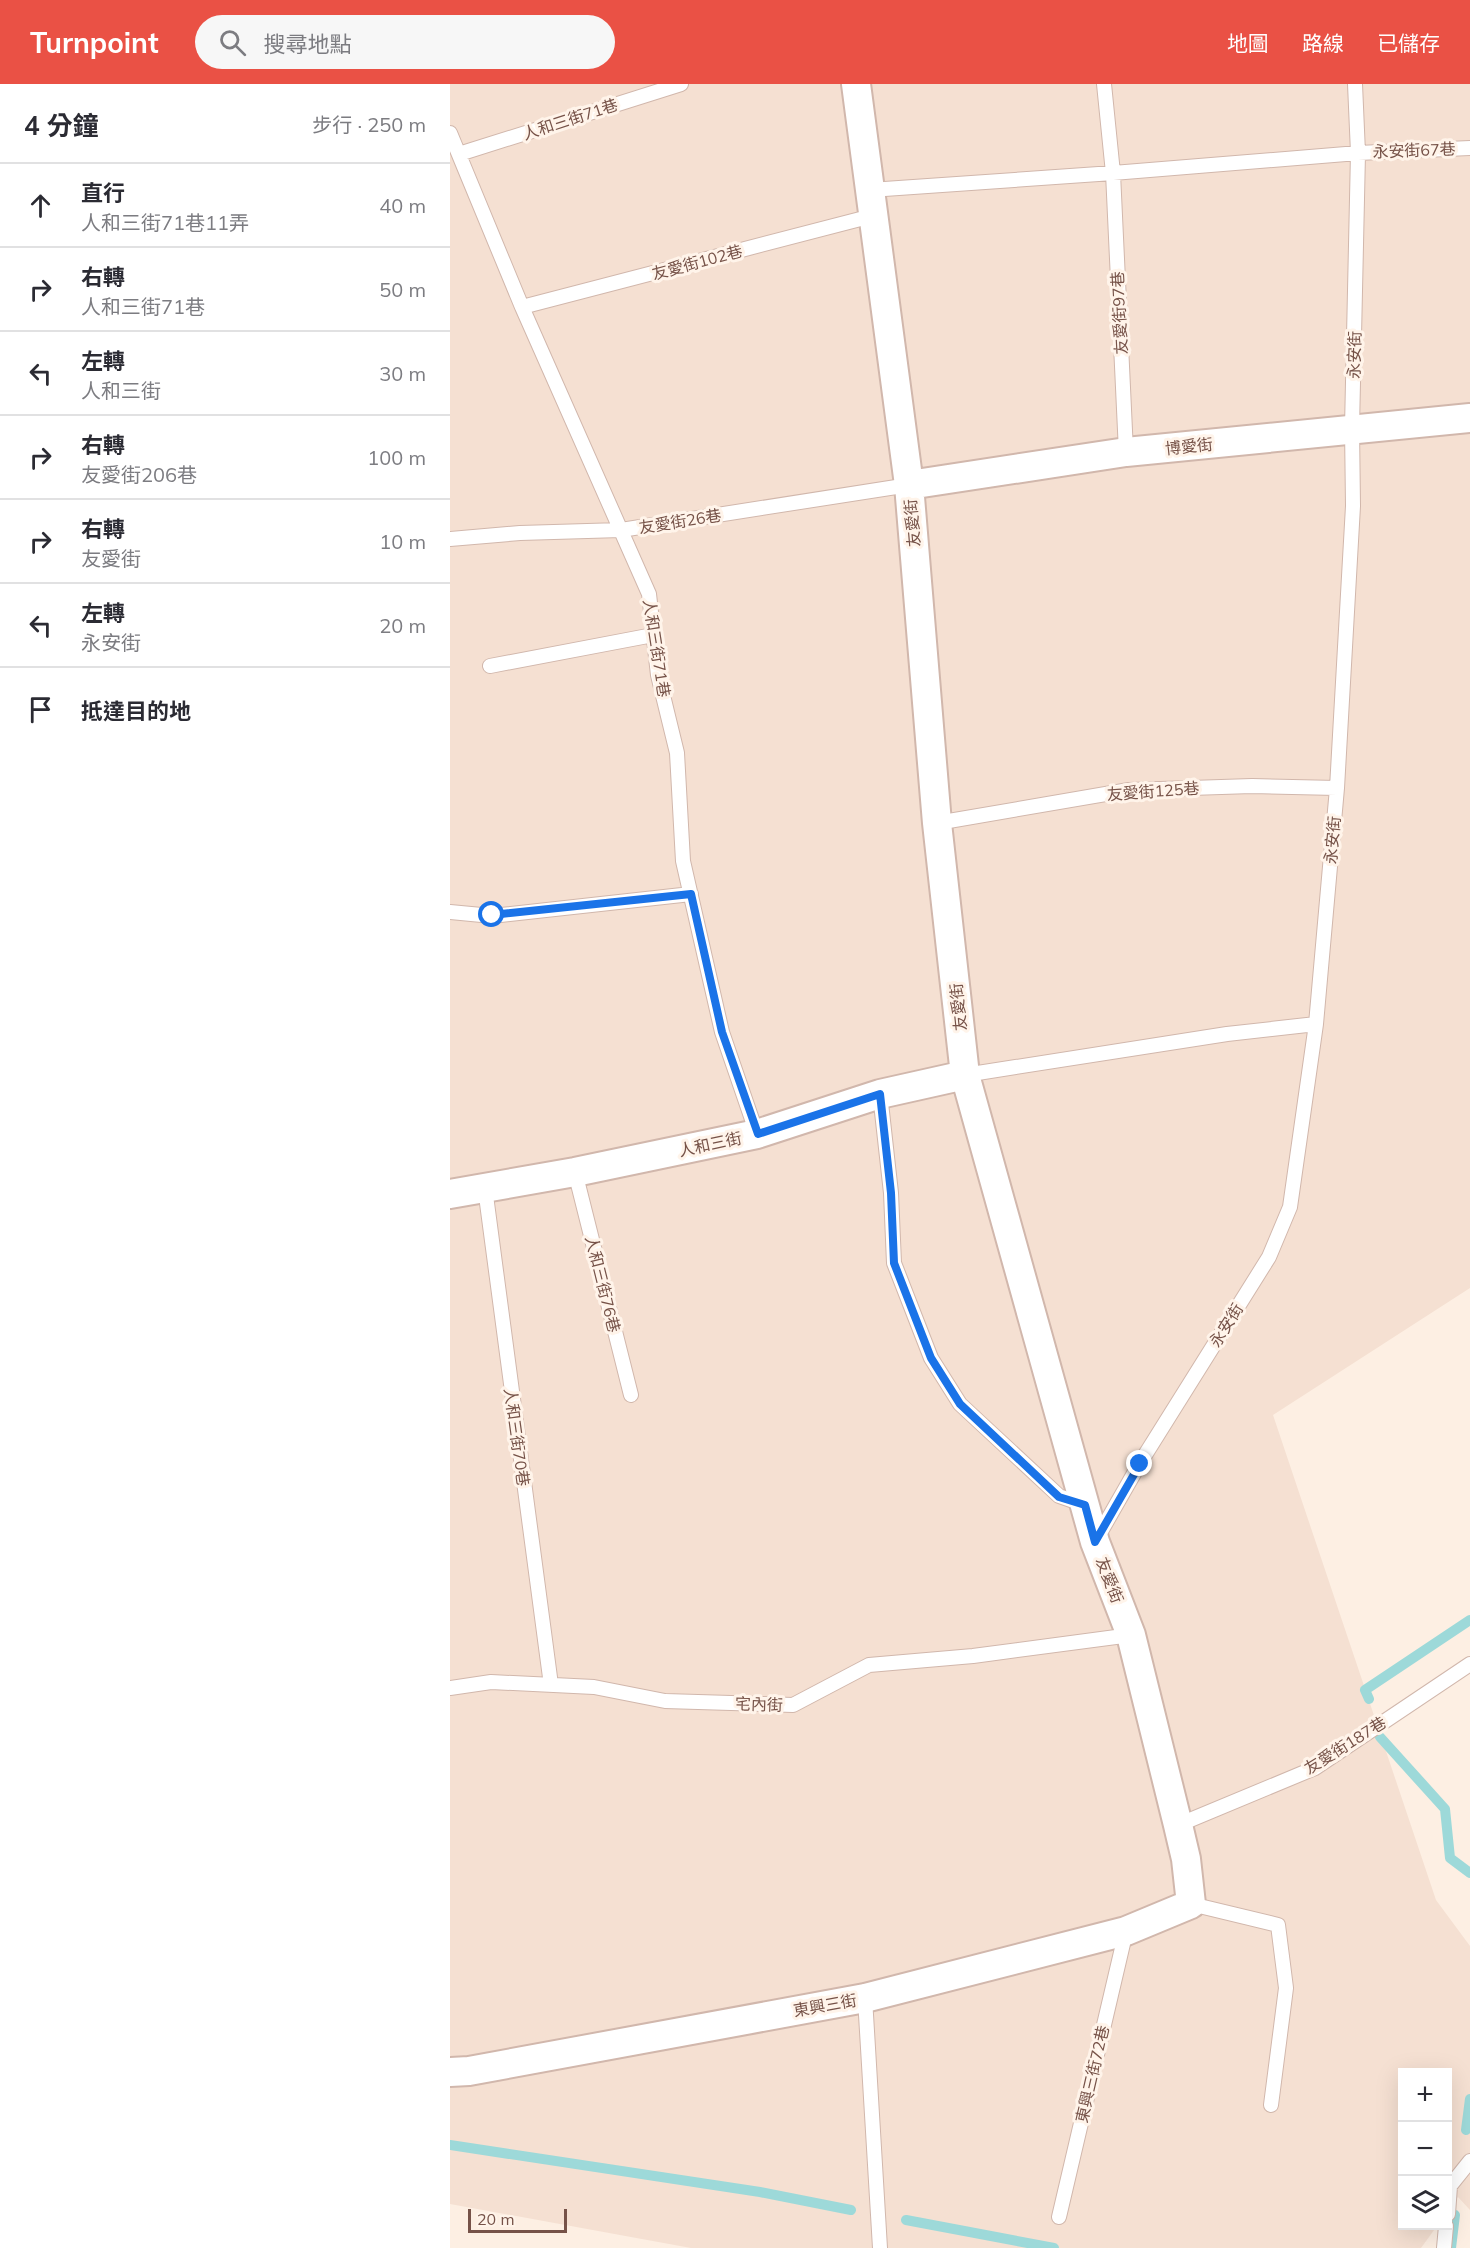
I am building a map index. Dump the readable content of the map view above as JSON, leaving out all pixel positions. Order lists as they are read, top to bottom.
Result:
{
  "streets": {
    "street": [
      "博愛街",
      "友愛街",
      "人和三街",
      "東興三街"
    ],
    "lane": [
      "人和三街71巷",
      "永安街67巷",
      "友愛街102巷",
      "友愛街97巷",
      "永安街",
      "友愛街26巷",
      "友愛街125巷",
      "人和三街76巷",
      "人和三街70巷",
      "宅內街",
      "友愛街187巷",
      "東興三街72巷"
    ]
  },
  "crossings": [
    ["人和三街71巷", "友愛街102巷"],
    ["人和三街71巷", "友愛街26巷"],
    ["人和三街71巷", "人和三街"],
    ["永安街67巷", "永安街"],
    ["友愛街102巷", "友愛街"],
    ["友愛街97巷", "博愛街"],
    ["永安街", "博愛街"],
    ["永安街", "友愛街"],
    ["永安街", "友愛街125巷"],
    ["博愛街", "友愛街26巷"],
    ["博愛街", "友愛街"],
    ["友愛街26巷", "友愛街"],
    ["友愛街", "友愛街125巷"],
    ["友愛街", "人和三街"],
    ["友愛街", "宅內街"],
    ["友愛街", "友愛街187巷"],
    ["友愛街", "東興三街"],
    ["人和三街", "人和三街76巷"],
    ["人和三街", "人和三街70巷"],
    ["人和三街70巷", "宅內街"],
    ["東興三街", "東興三街72巷"]
  ],
  "scale_bar": "20 m",
  "page": {
    "header": "Turnpoint",
    "search": "搜尋地點",
    "nav": ["地圖", "路線", "已儲存"],
    "heading": ["4 分鐘", "步行 · 250 m"],
    "list": [
      ["直行", "人和三街71巷11弄", "40 m"],
      ["右轉", "人和三街71巷", "50 m"],
      ["左轉", "人和三街", "30 m"],
      ["右轉", "友愛街206巷", "100 m"],
      ["右轉", "友愛街", "10 m"],
      ["左轉", "永安街", "20 m"],
      "抵達目的地"
    ],
    "map_buttons": ["+", "−"],
    "scale": "20 m"
  }
}
